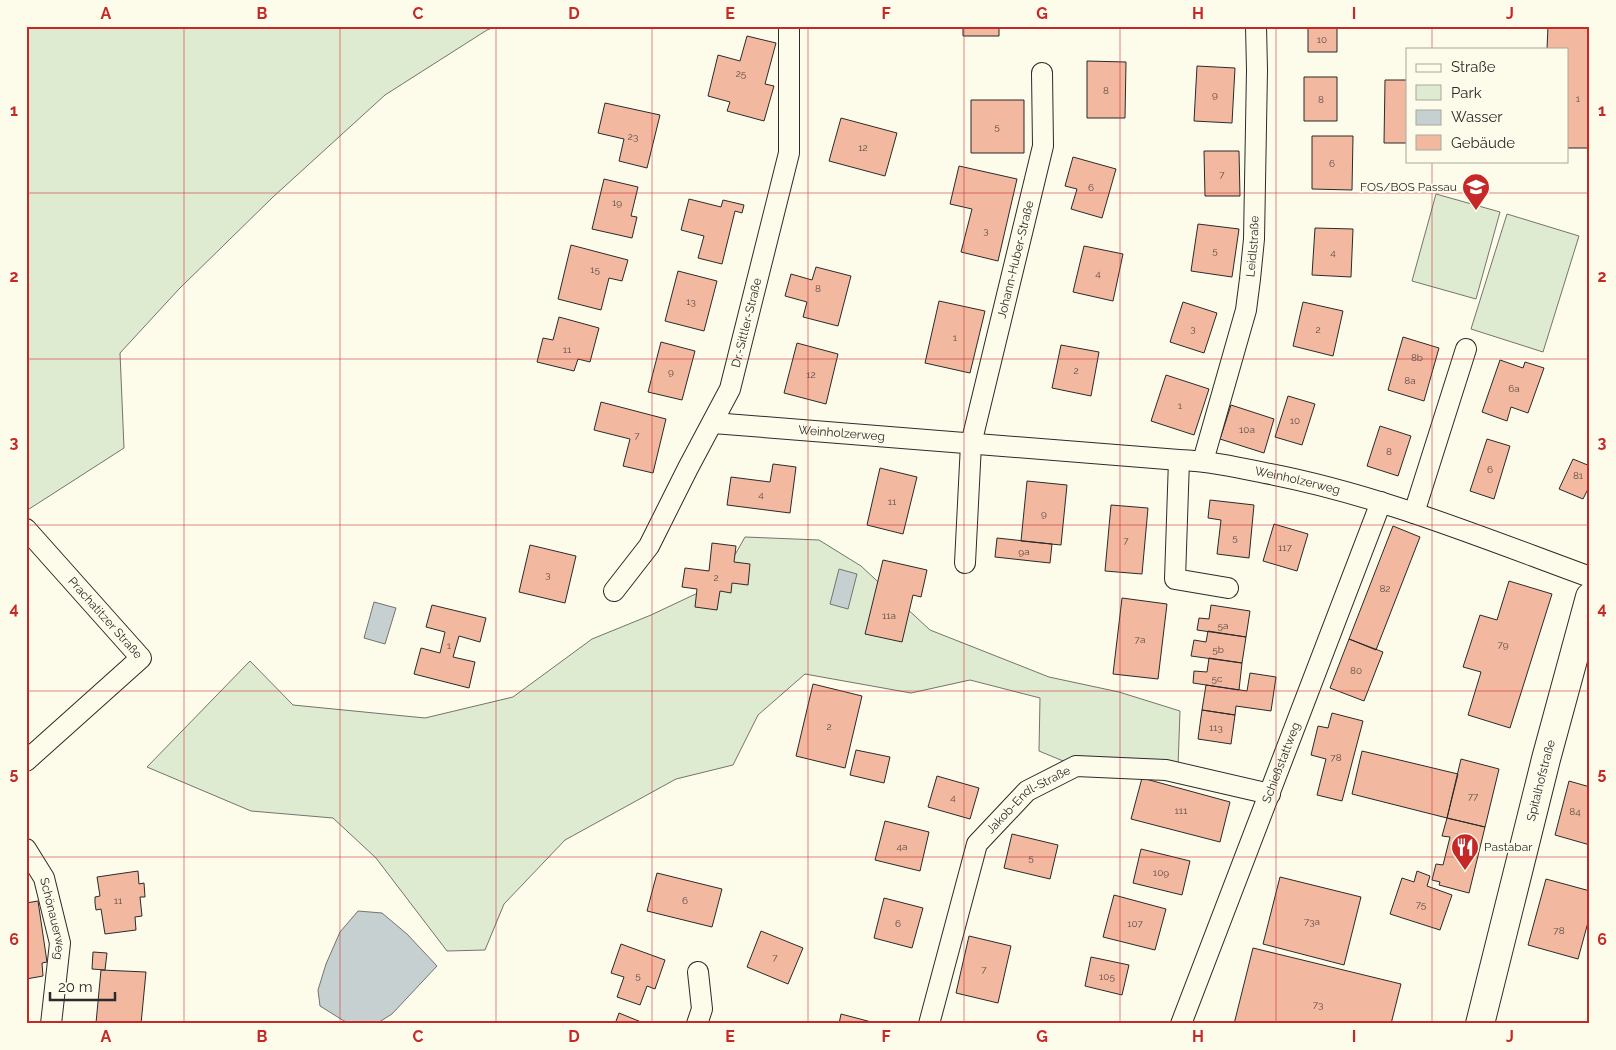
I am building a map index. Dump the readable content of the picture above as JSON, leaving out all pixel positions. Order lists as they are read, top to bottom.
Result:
{
  "streets": {
    "street": [
      "Leidlstraße",
      "Johann-Huber-Straße",
      "Dr.-Sittler-Straße",
      "Weinholzerweg",
      "Prachatitzer Straße",
      "Schießstattweg",
      "Spitalhofstraße",
      "Jakob-Endl-Straße",
      "Schönauerweg"
    ]
  },
  "crossings": [
    ["Leidlstraße", "Weinholzerweg"],
    ["Johann-Huber-Straße", "Weinholzerweg"],
    ["Dr.-Sittler-Straße", "Weinholzerweg"],
    ["Weinholzerweg", "Schießstattweg"],
    ["Schießstattweg", "Jakob-Endl-Straße"]
  ],
  "places": {
    "school or university": ["FOS/BOS Passau"],
    "restaurant": ["Pastabar"]
  },
  "house_numbers": [
    "10",
    "25",
    "8",
    "9",
    "1",
    "8",
    "5",
    "23",
    "12",
    "6",
    "7",
    "6",
    "19",
    "3",
    "5",
    "4",
    "15",
    "4",
    "8",
    "13",
    "3",
    "2",
    "1",
    "11",
    "8b",
    "2",
    "9",
    "12",
    "8a",
    "6a",
    "1",
    "10",
    "10a",
    "7",
    "8",
    "6",
    "81",
    "4",
    "11",
    "9",
    "5",
    "7",
    "117",
    "9a",
    "3",
    "2",
    "82",
    "11a",
    "5a",
    "7a",
    "79",
    "1",
    "5b",
    "80",
    "5c",
    "2",
    "113",
    "78",
    "77",
    "4",
    "111",
    "84",
    "4a",
    "5",
    "109",
    "11",
    "6",
    "75",
    "73a",
    "6",
    "107",
    "78",
    "7",
    "7",
    "5",
    "105",
    "73"
  ],
  "legend": [
    "Straße",
    "Park",
    "Wasser",
    "Gebäude"
  ],
  "scale_bar": "20 m",
  "grid": {
    "columns": [
      "A",
      "B",
      "C",
      "D",
      "E",
      "F",
      "G",
      "H",
      "I",
      "J"
    ],
    "rows": [
      "1",
      "2",
      "3",
      "4",
      "5",
      "6"
    ]
  }
}
